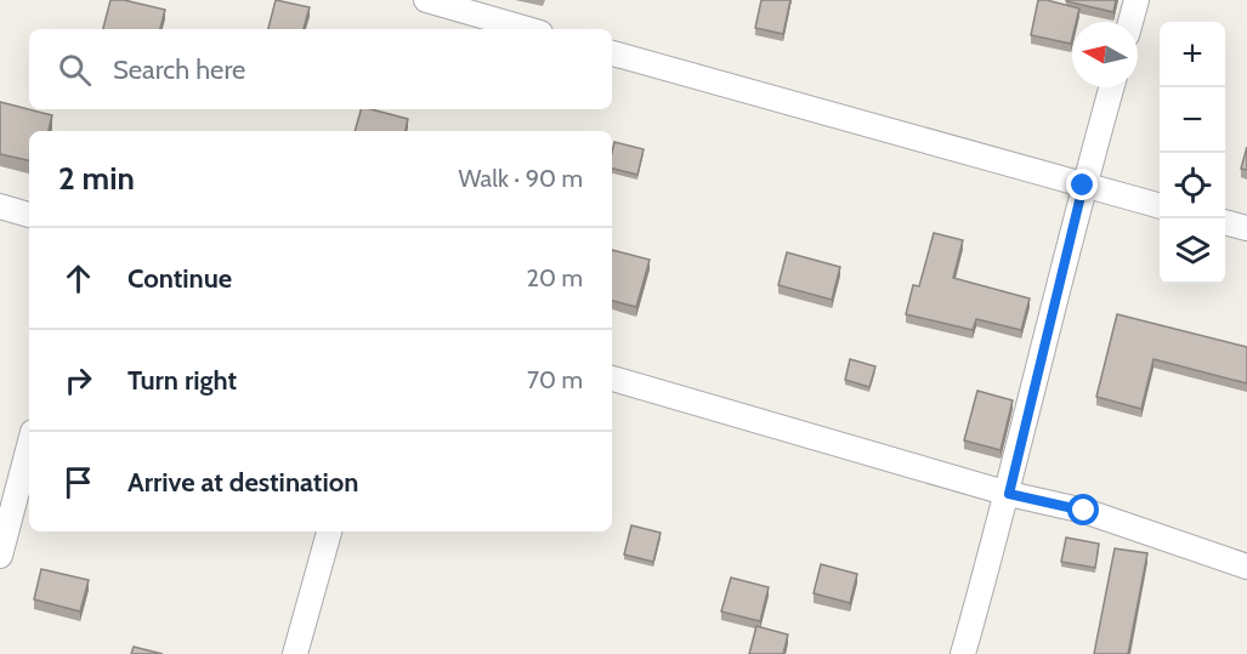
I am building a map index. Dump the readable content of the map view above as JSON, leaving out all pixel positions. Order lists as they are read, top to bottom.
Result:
{
  "north": "left",
  "page": {
    "map_buttons": ["+", "−"],
    "search": "Search here",
    "heading": ["2 min", "Walk · 90 m"],
    "list": [
      ["Continue", "20 m"],
      ["Turn right", "70 m"],
      "Arrive at destination"
    ]
  }
}
